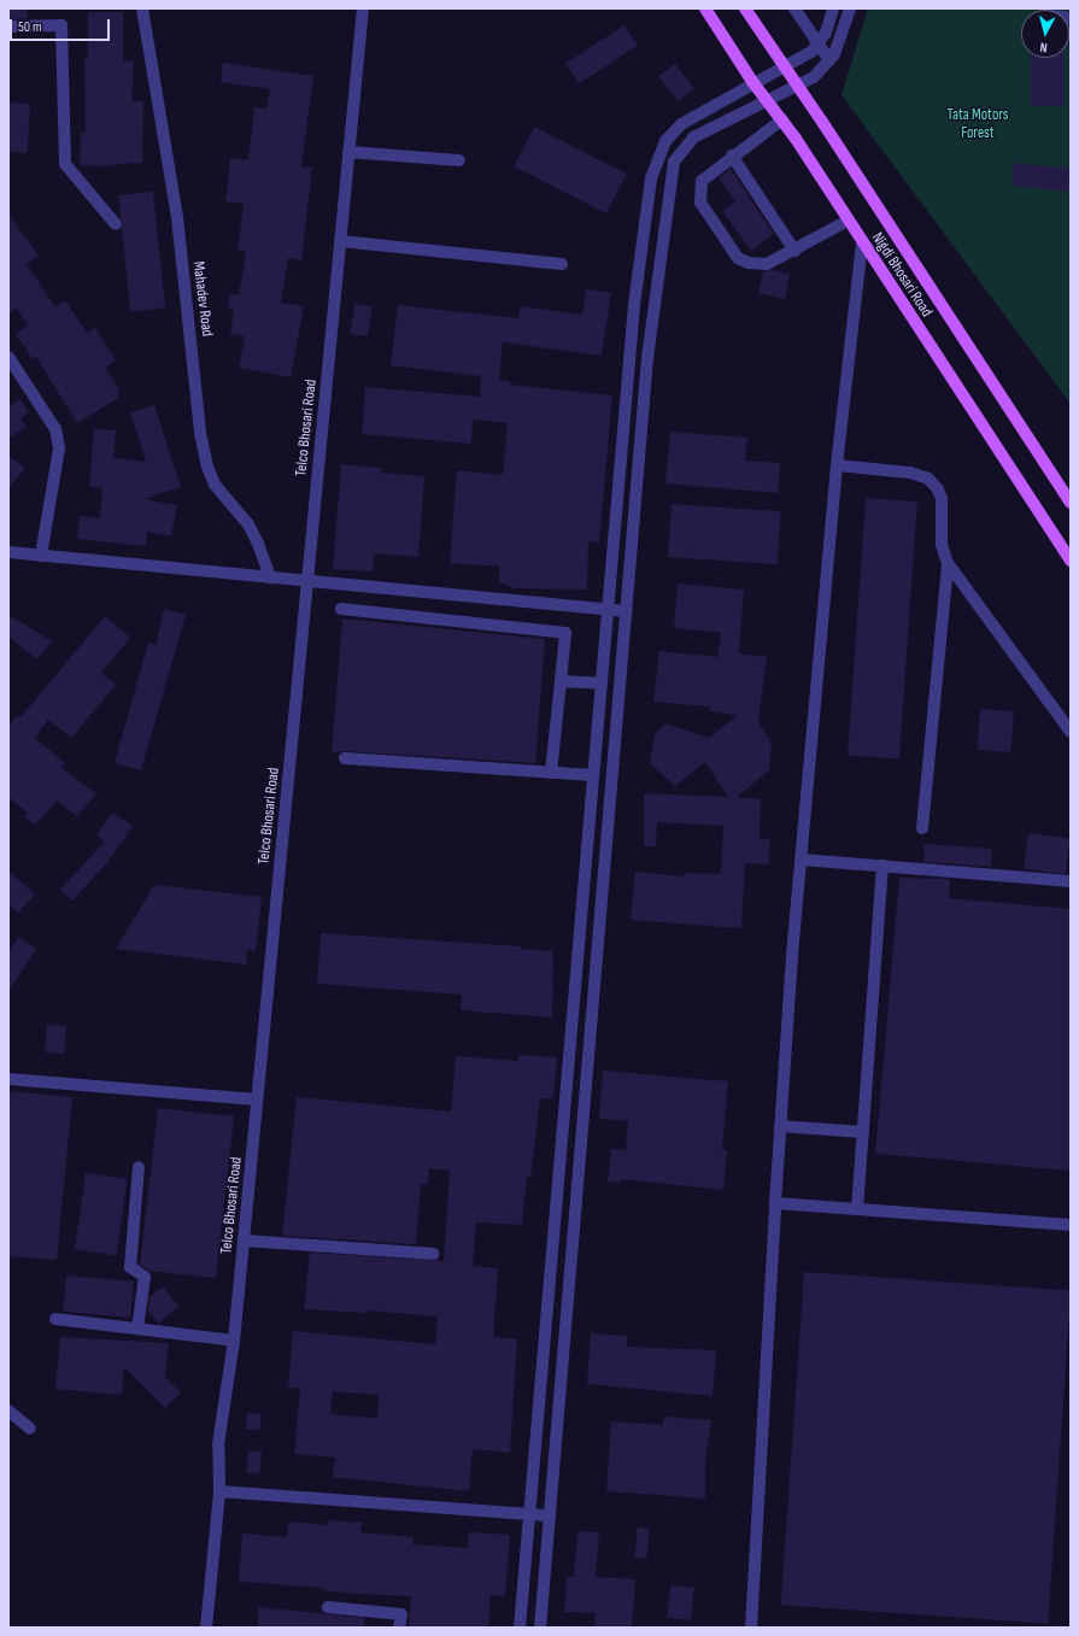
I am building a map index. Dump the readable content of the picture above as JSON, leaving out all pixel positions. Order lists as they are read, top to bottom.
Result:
{
  "streets": {
    "main road": ["Nigdi Bhosari Road"],
    "street": ["Mahadev Road", "Telco Bhosari Road"]
  },
  "parks": ["Tata Motors Forest"],
  "scale_bar": "50 m",
  "north": "bottom"
}
